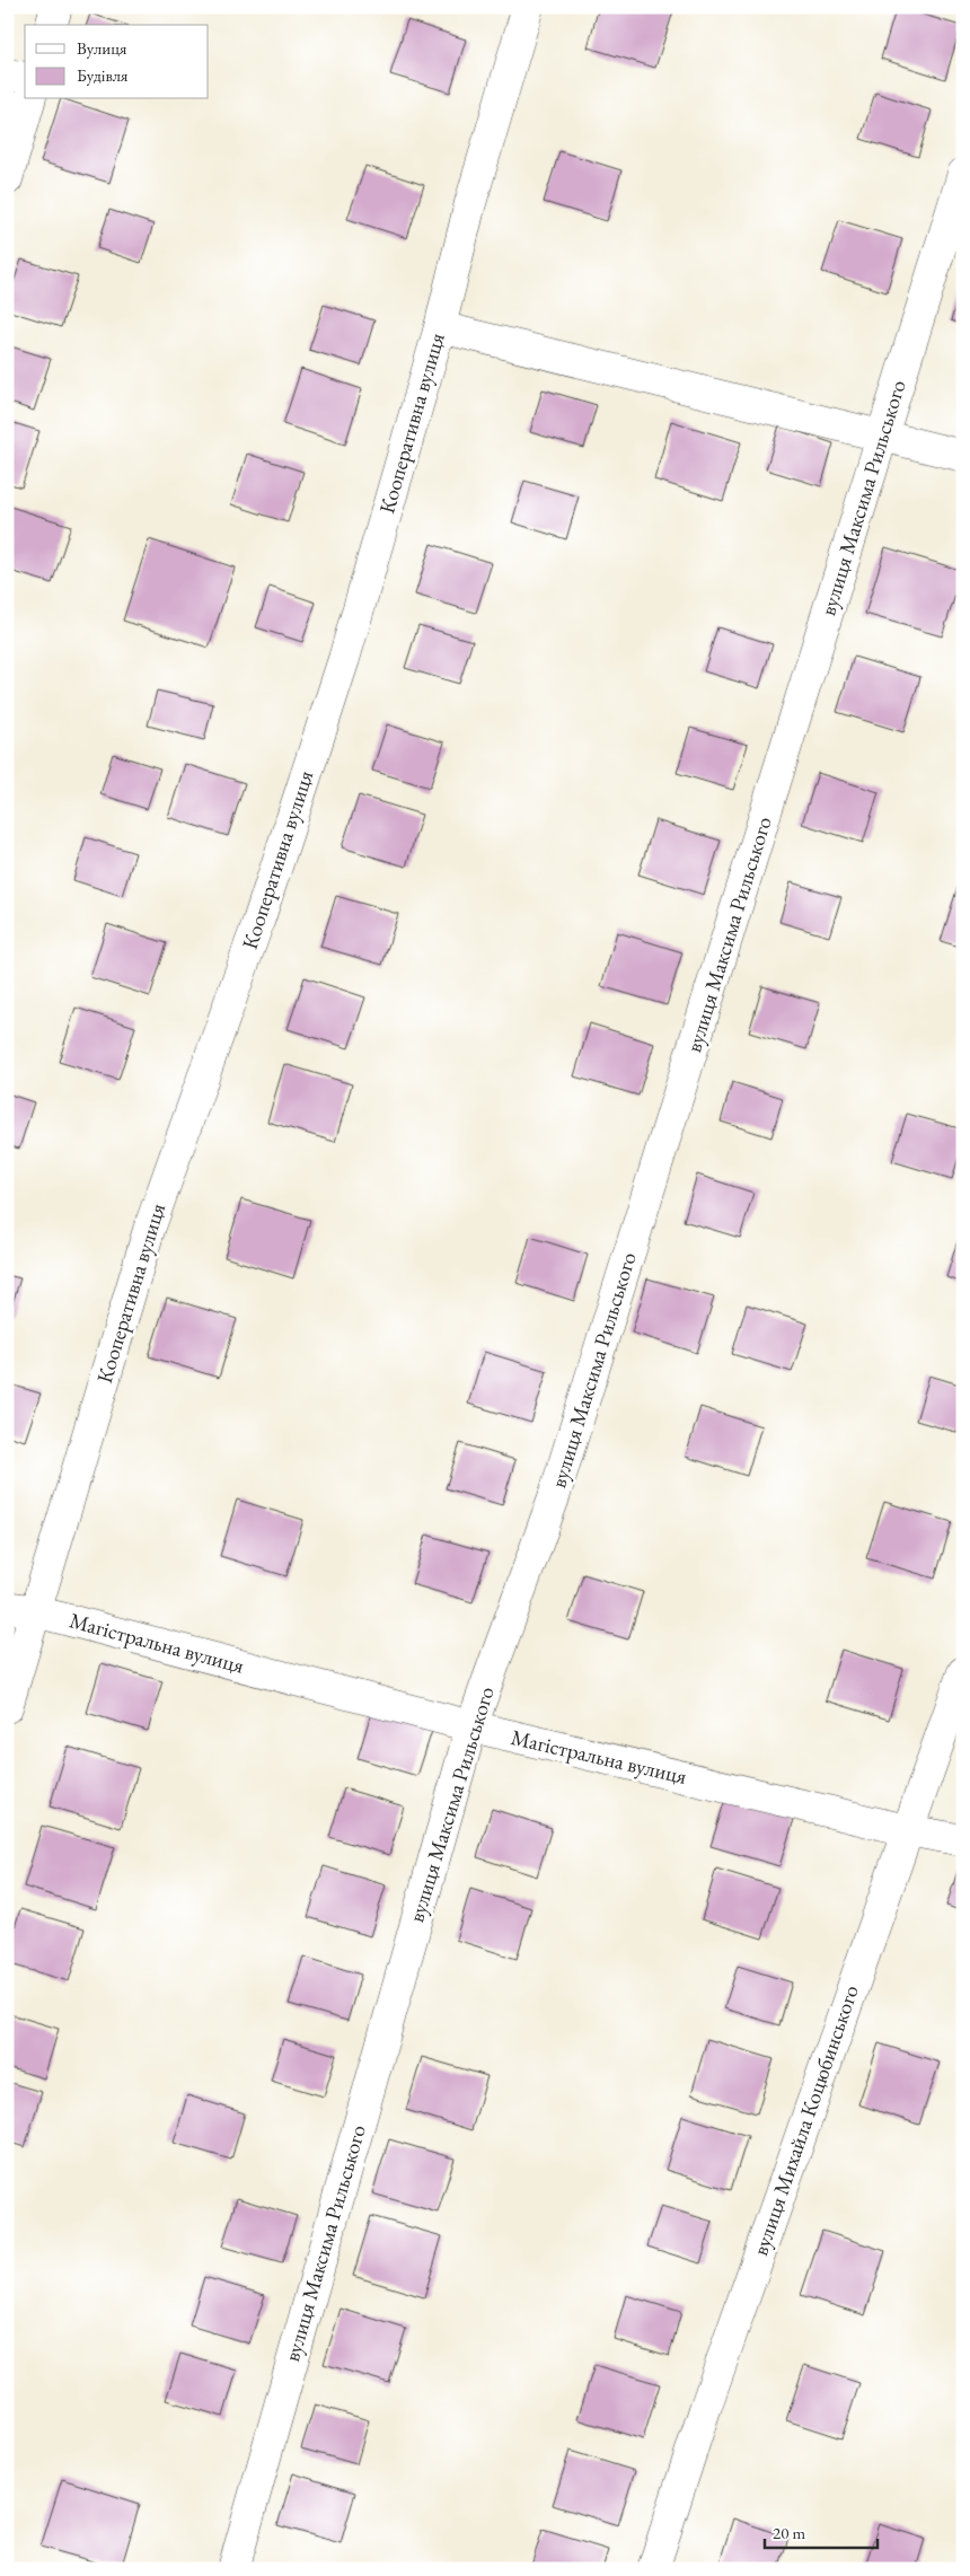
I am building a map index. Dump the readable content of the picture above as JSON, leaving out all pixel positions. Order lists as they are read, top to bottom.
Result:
{
  "streets": {
    "street": [
      "Кооперативна вулиця",
      "вулиця Максима Рильського",
      "Магістральна вулиця",
      "вулиця Михайла Коцюбинського"
    ]
  },
  "crossings": [
    ["Кооперативна вулиця", "Магістральна вулиця"],
    ["вулиця Максима Рильського", "Магістральна вулиця"],
    ["Магістральна вулиця", "вулиця Михайла Коцюбинського"]
  ],
  "legend": ["Вулиця", "Будівля"],
  "scale_bar": "20 m"
}
